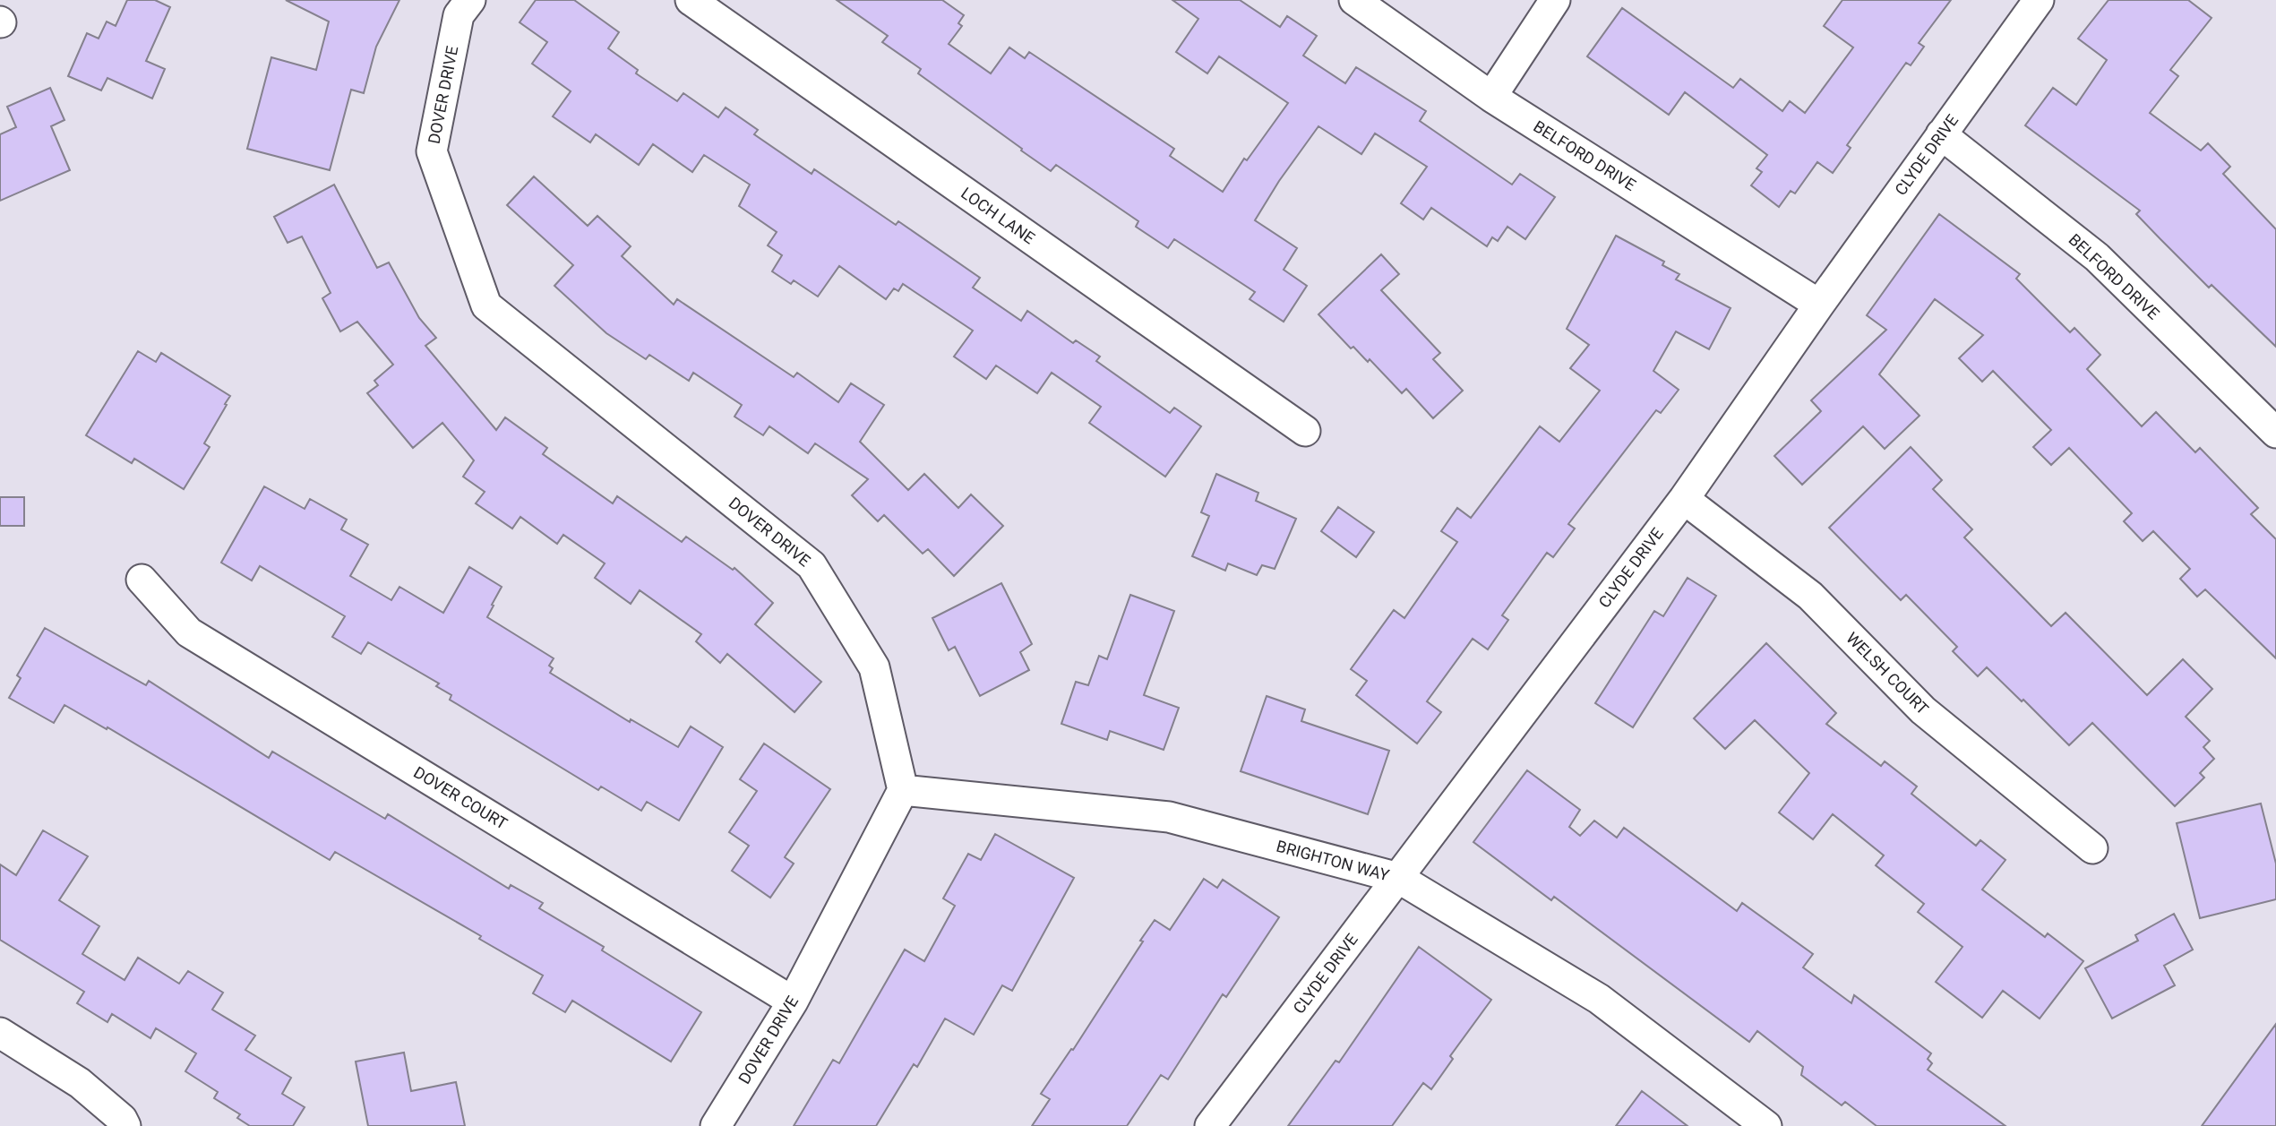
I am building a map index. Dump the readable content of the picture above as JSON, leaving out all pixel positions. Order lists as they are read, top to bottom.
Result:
{
  "streets": {
    "street": [
      "DOVER DRIVE",
      "CLYDE DRIVE",
      "BELFORD DRIVE",
      "LOCH LANE",
      "WELSH COURT",
      "DOVER COURT",
      "BRIGHTON WAY"
    ]
  },
  "crossings": [
    ["DOVER DRIVE", "DOVER COURT"],
    ["DOVER DRIVE", "BRIGHTON WAY"],
    ["CLYDE DRIVE", "BELFORD DRIVE"],
    ["CLYDE DRIVE", "WELSH COURT"],
    ["CLYDE DRIVE", "BRIGHTON WAY"]
  ]
}
